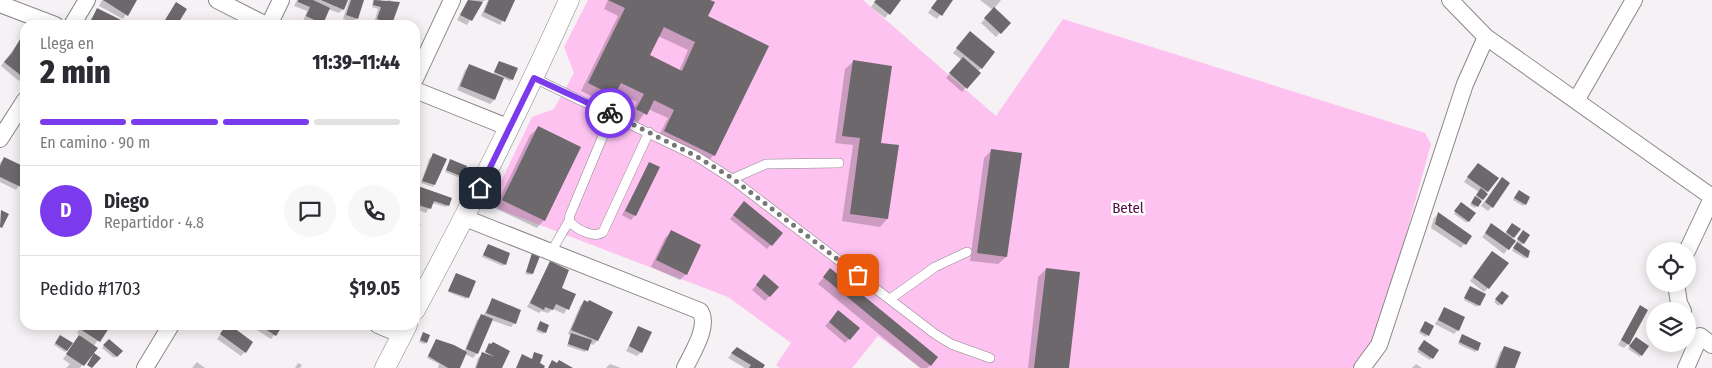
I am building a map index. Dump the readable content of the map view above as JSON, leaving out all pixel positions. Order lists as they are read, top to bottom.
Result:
{
  "parks": ["Betel"],
  "page": {
    "heading": ["2 min", "Llega en", "11:39–11:44"],
    "panel": [
      "Diego",
      "Repartidor · 4.8",
      "Pedido #1703",
      "$19.05"
    ],
    "bar": "En camino · 90 m",
    "round": "D"
  }
}
